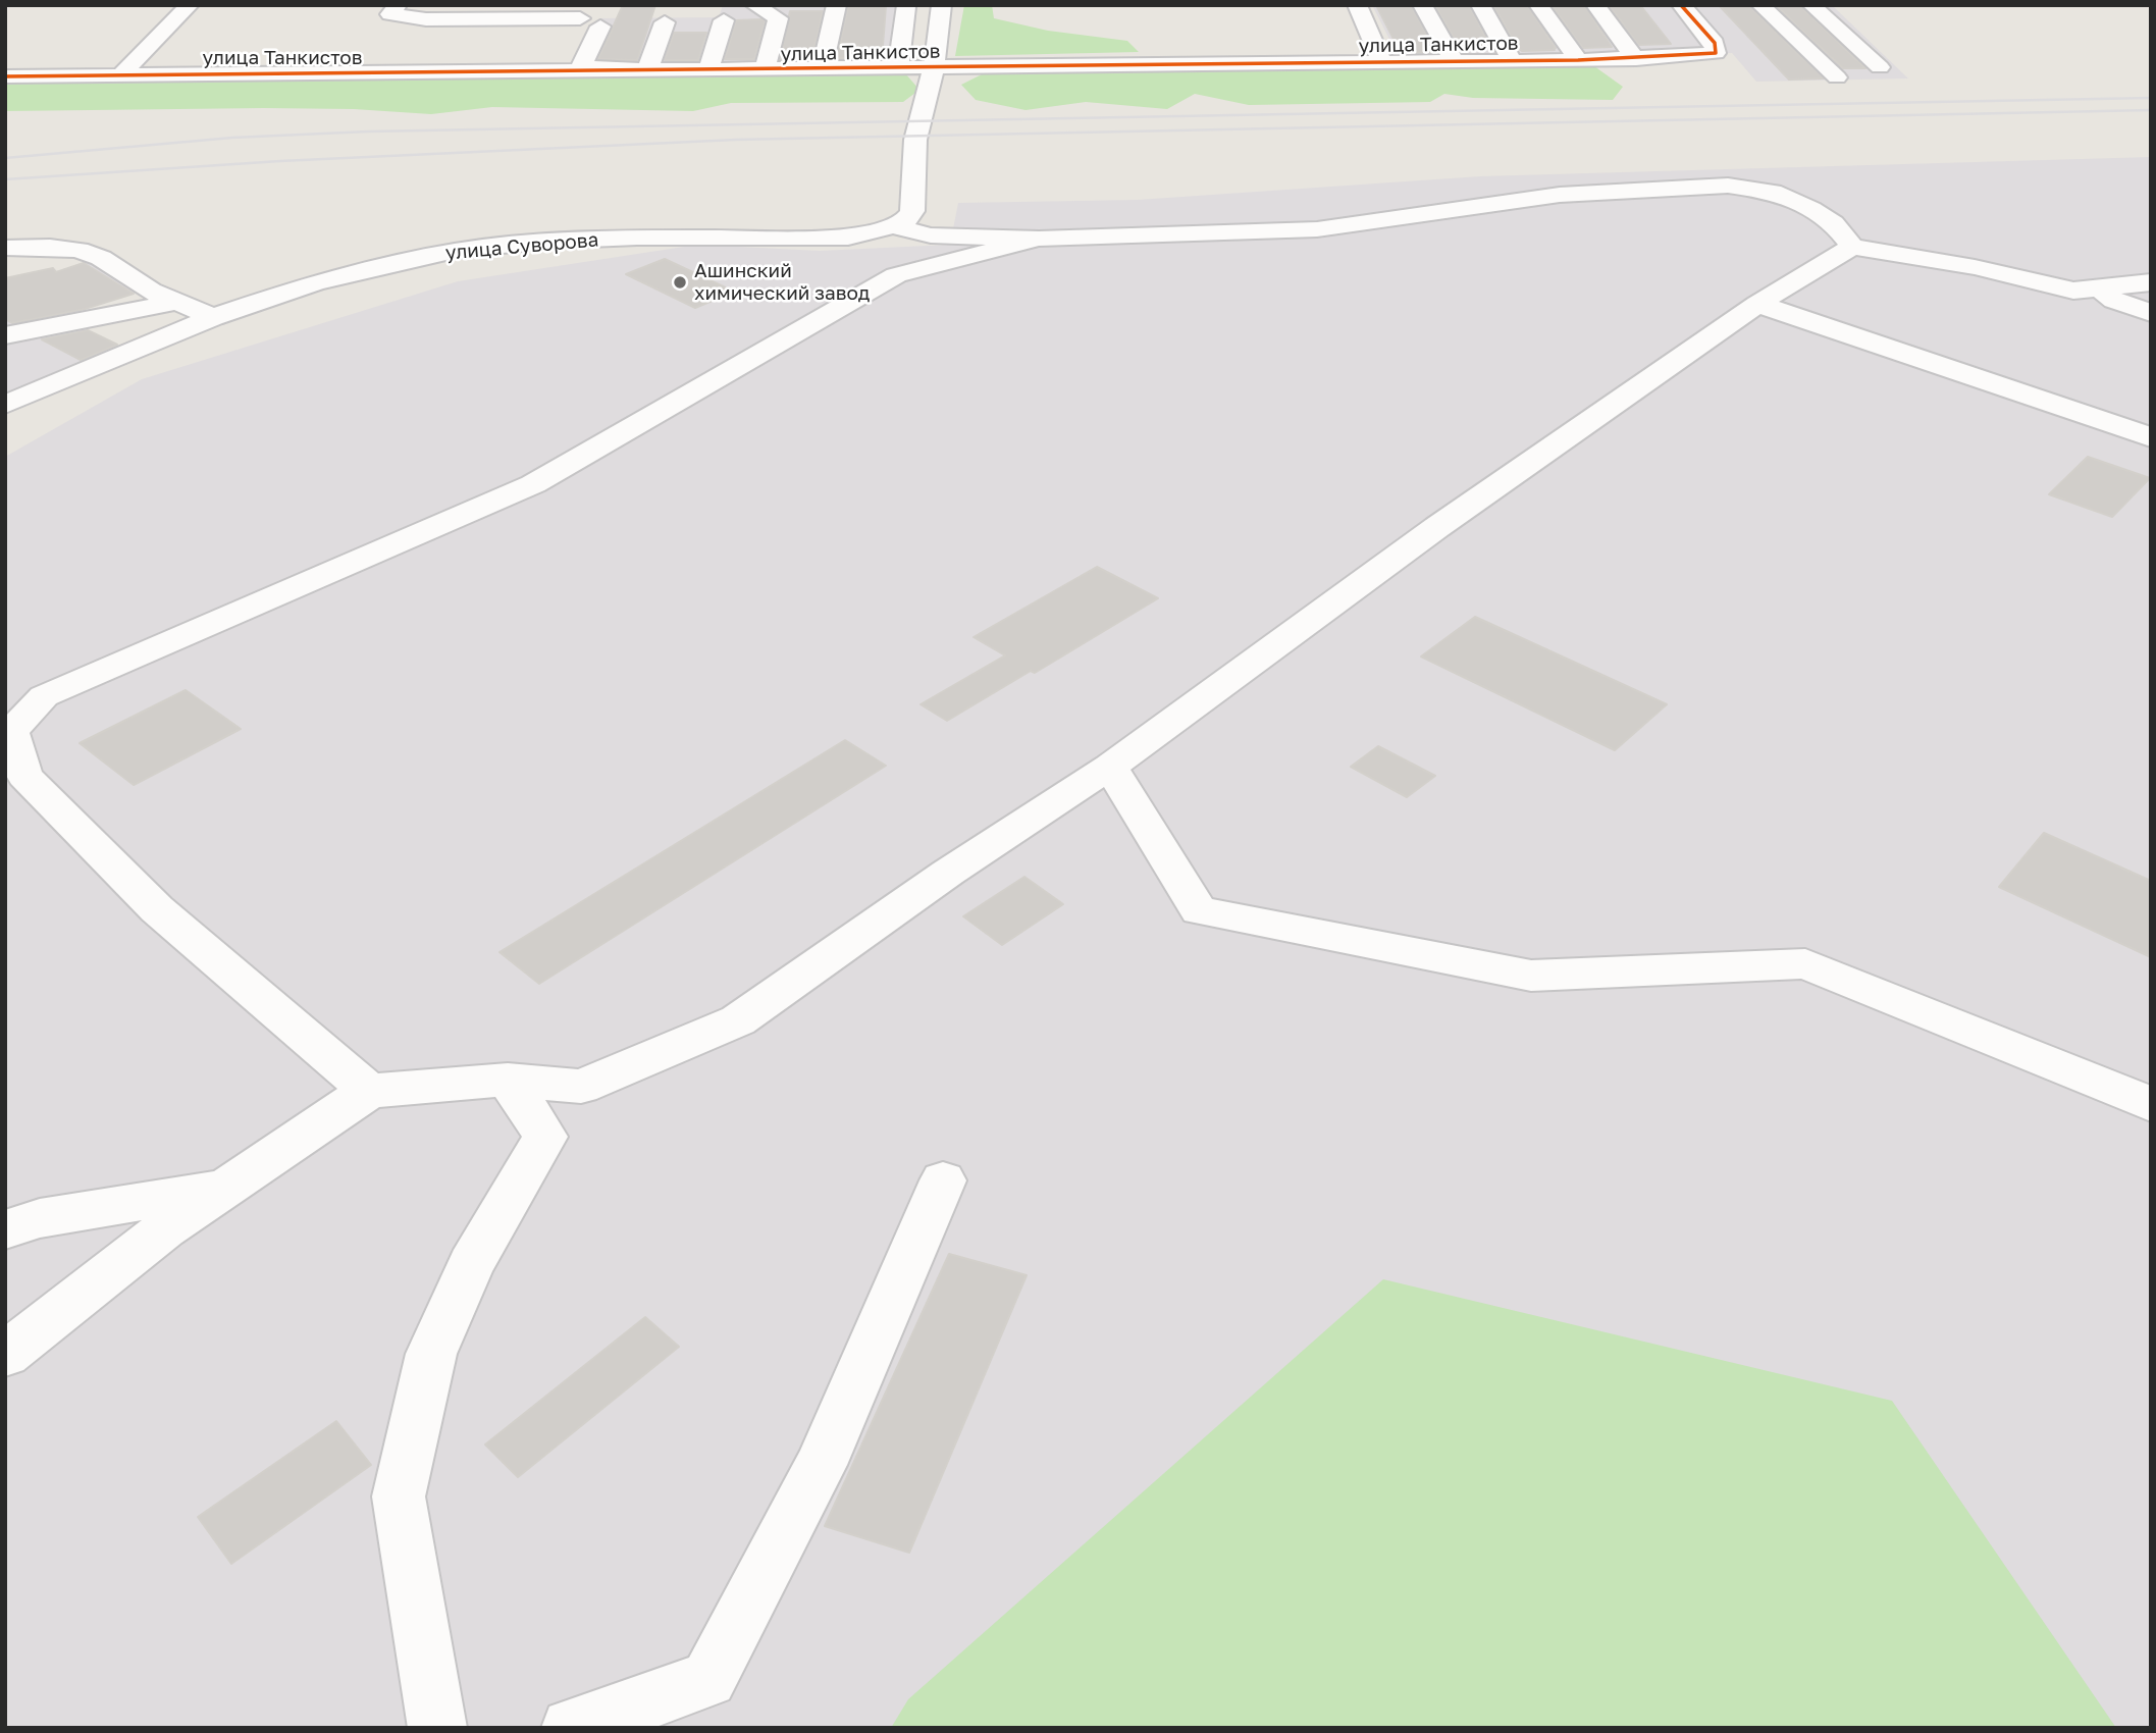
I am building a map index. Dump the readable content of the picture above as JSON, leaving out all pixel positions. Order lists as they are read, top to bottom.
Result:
{
  "streets": {
    "street": ["улица Танкистов", "улица Суворова"]
  },
  "places": ["Ашинский химический завод"]
}
